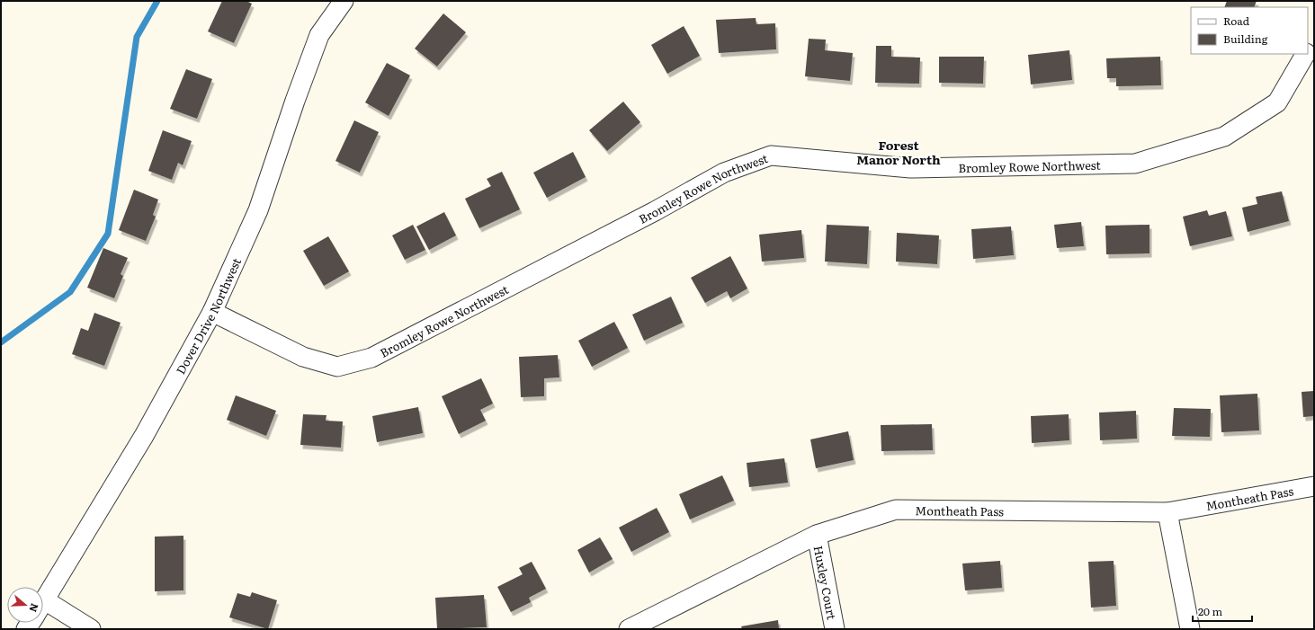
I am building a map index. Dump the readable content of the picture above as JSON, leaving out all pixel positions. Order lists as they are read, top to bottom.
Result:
{
  "streets": {
    "street": [
      "Bromley Rowe Northwest",
      "Dover Drive Northwest",
      "Montheath Pass",
      "Huxley Court"
    ]
  },
  "crossings": [
    ["Bromley Rowe Northwest", "Dover Drive Northwest"],
    ["Montheath Pass", "Huxley Court"]
  ],
  "districts": ["Forest Manor North"],
  "legend": ["Road", "Building"],
  "scale_bar": "20 m",
  "north": "right"
}
